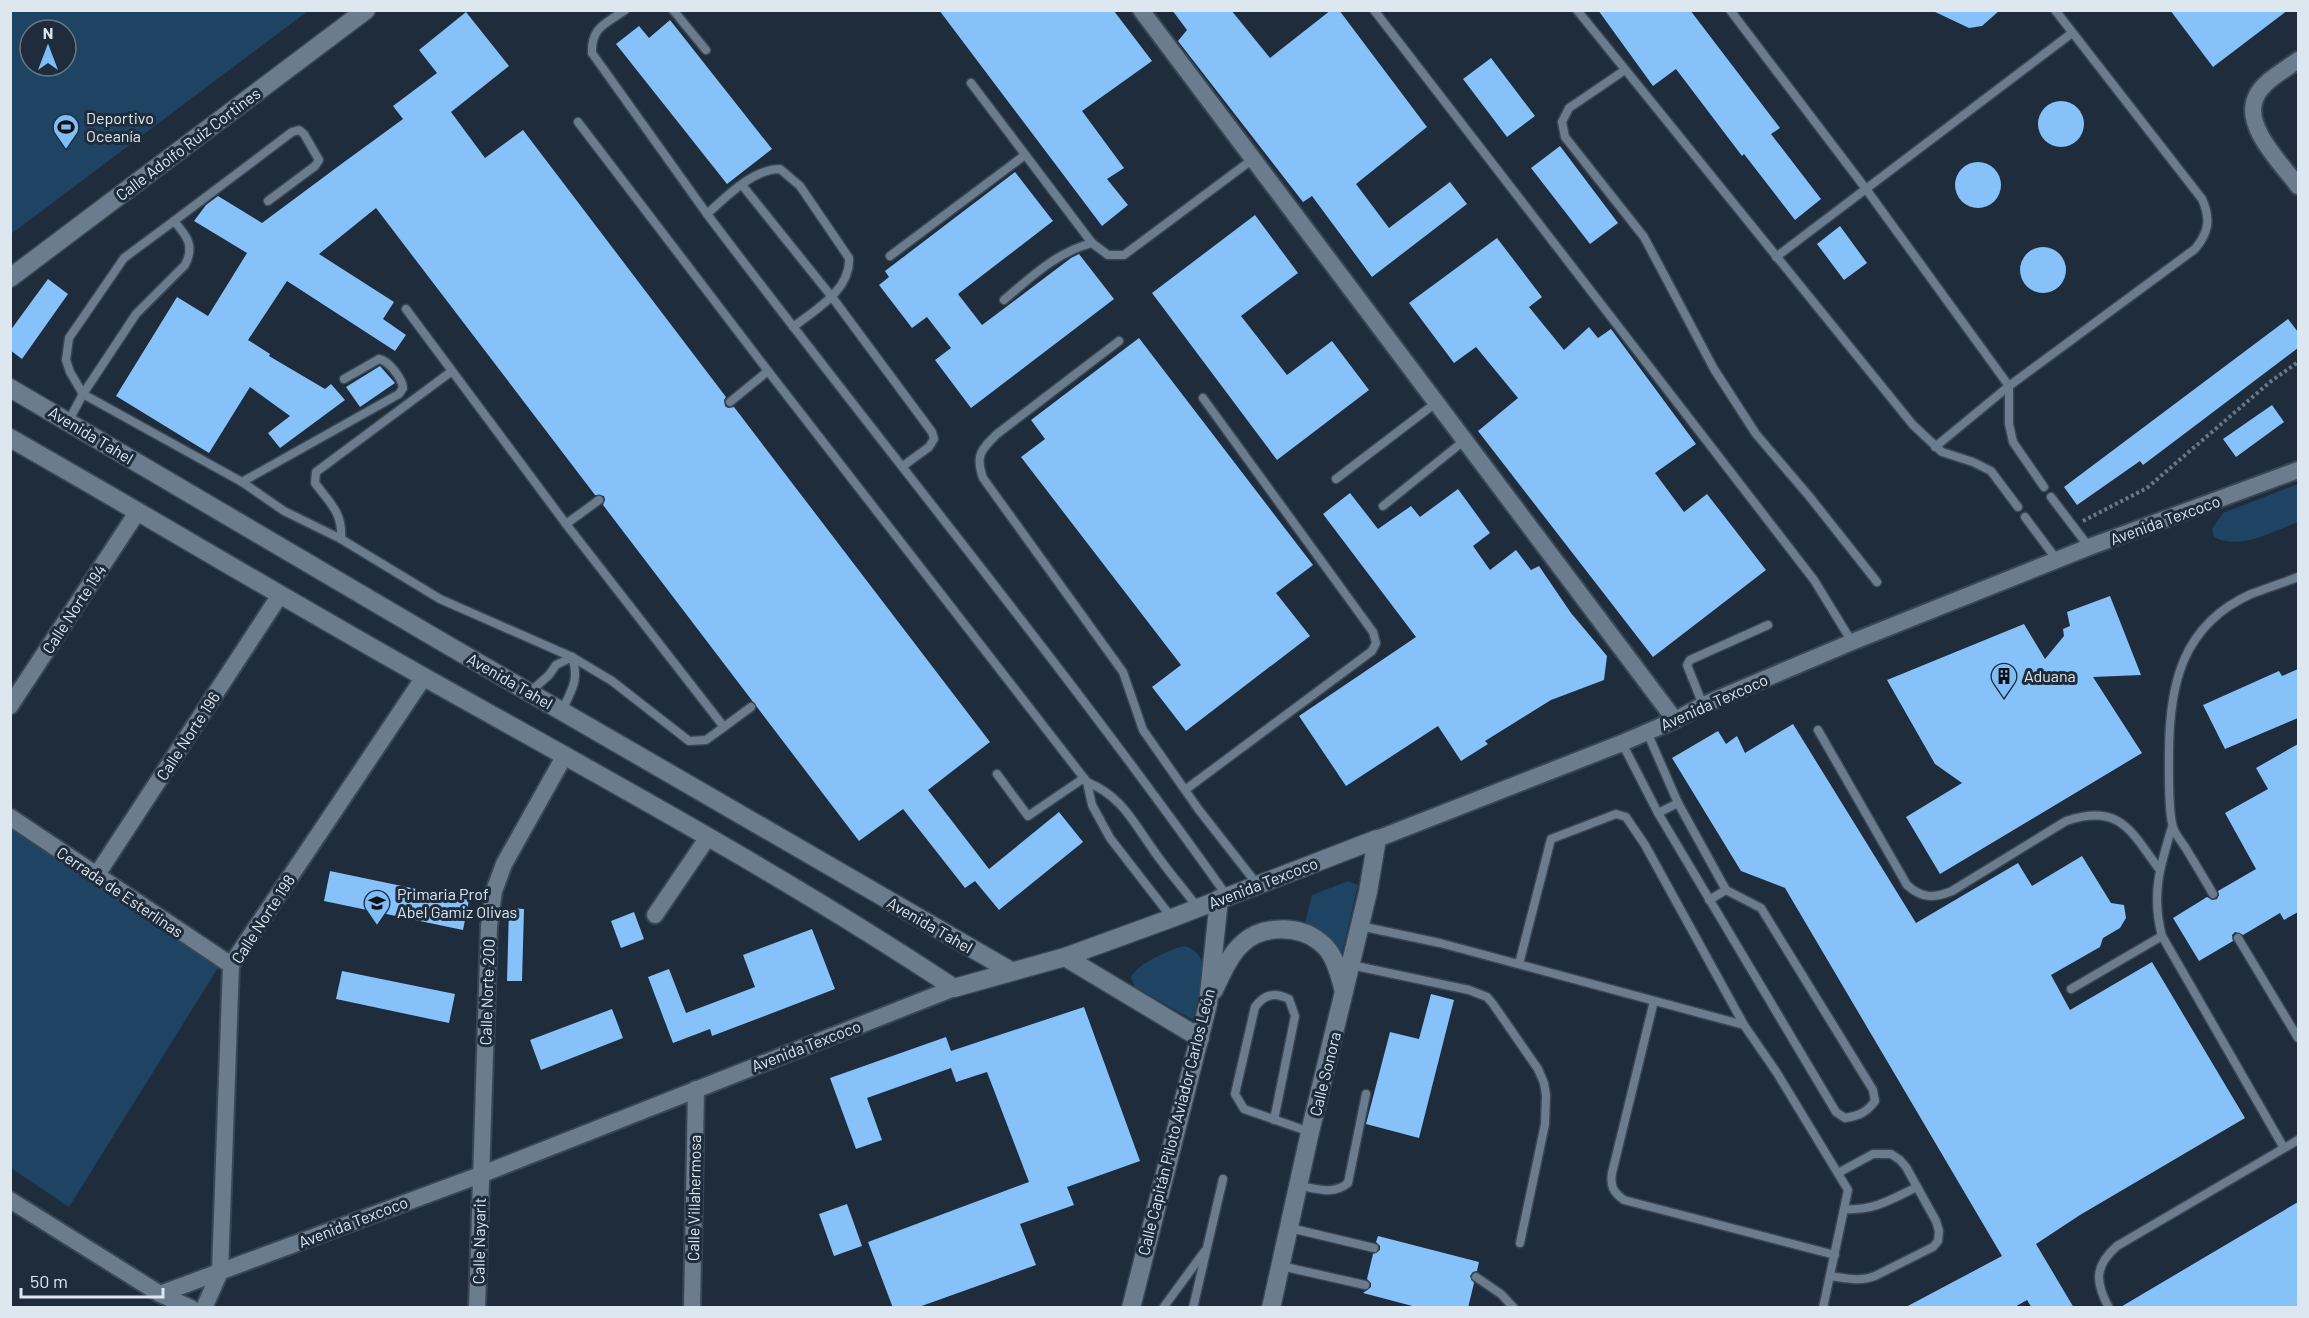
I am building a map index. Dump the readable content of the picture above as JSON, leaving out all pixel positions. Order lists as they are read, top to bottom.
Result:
{
  "streets": {
    "street": [
      "Calle Adolfo Ruiz Cortines",
      "Avenida Tahel",
      "Avenida Texcoco",
      "Calle Norte 194",
      "Calle Norte 196",
      "Cerrada de Esterlinas",
      "Calle Norte 198",
      "Calle Norte 200",
      "Calle Sonora",
      "Calle Capitán Piloto Aviador Carlos León",
      "Calle Villahermosa",
      "Calle Nayarit"
    ]
  },
  "crossings": [
    ["Avenida Tahel", "Avenida Texcoco"],
    ["Avenida Texcoco", "Calle Norte 198"],
    ["Avenida Texcoco", "Calle Norte 200"],
    ["Avenida Texcoco", "Calle Sonora"],
    ["Avenida Texcoco", "Calle Capitán Piloto Aviador Carlos León"],
    ["Avenida Texcoco", "Calle Villahermosa"],
    ["Avenida Texcoco", "Calle Nayarit"],
    ["Calle Norte 196", "Cerrada de Esterlinas"],
    ["Cerrada de Esterlinas", "Calle Norte 198"],
    ["Calle Norte 200", "Calle Nayarit"]
  ],
  "places": {
    "sports": ["Deportivo Oceanía"],
    "building": ["Aduana"],
    "school or university": ["Primaria Prof Abel Gamiz Olivas"]
  },
  "scale_bar": "50 m",
  "north": "top"
}
